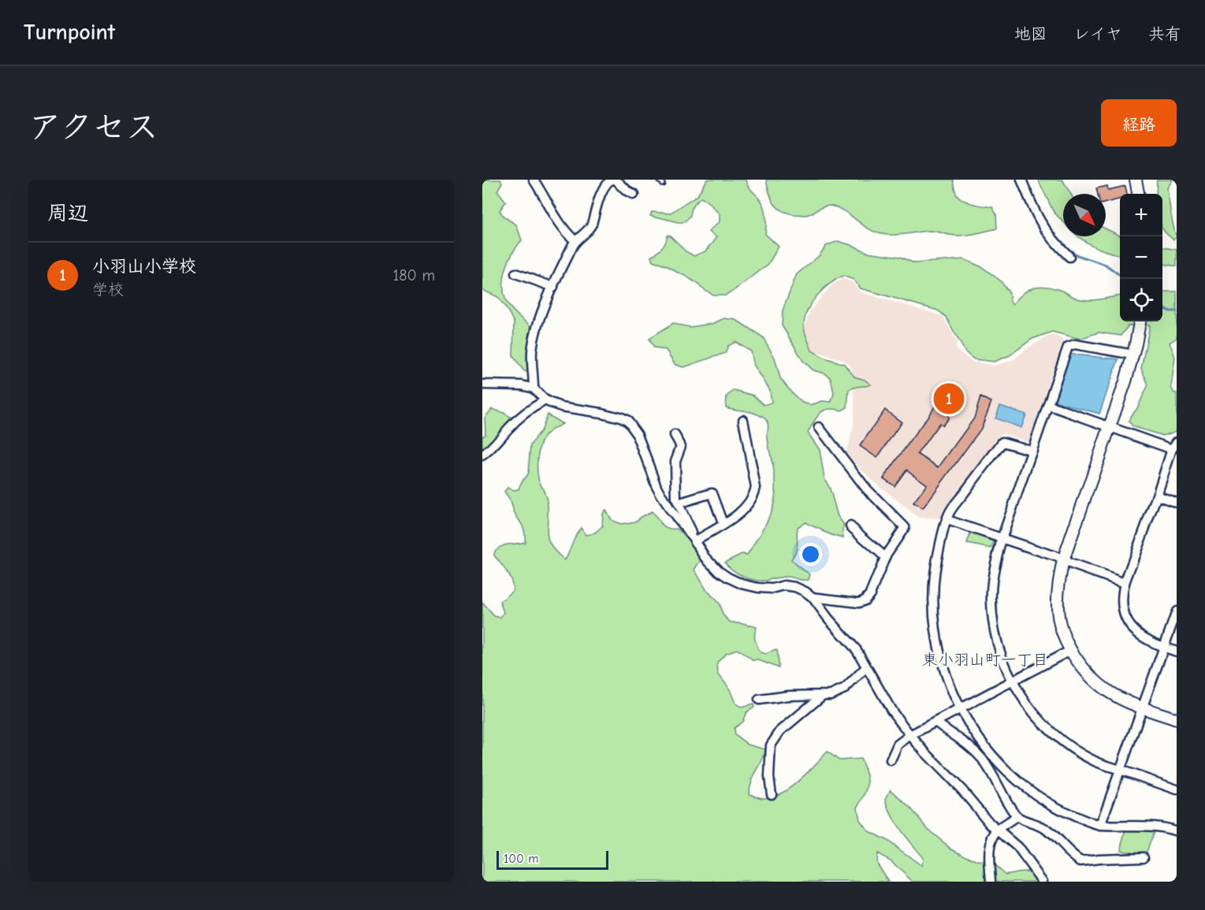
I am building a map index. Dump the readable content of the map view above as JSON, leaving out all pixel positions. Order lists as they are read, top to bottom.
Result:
{
  "districts": ["東小羽山町一丁目"],
  "scale_bar": "100 m",
  "north": "bottom right",
  "page": {
    "header": "Turnpoint",
    "nav": ["地図", "レイヤ", "共有"],
    "title": "アクセス",
    "buttons": "経路",
    "heading": "周辺",
    "map_buttons": ["+", "−"],
    "list": [
      {
        "mark": "1",
        "name": "小羽山小学校",
        "note": "学校",
        "value": "180 m"
      }
    ],
    "pins": "1",
    "scale": "100 m"
  }
}
